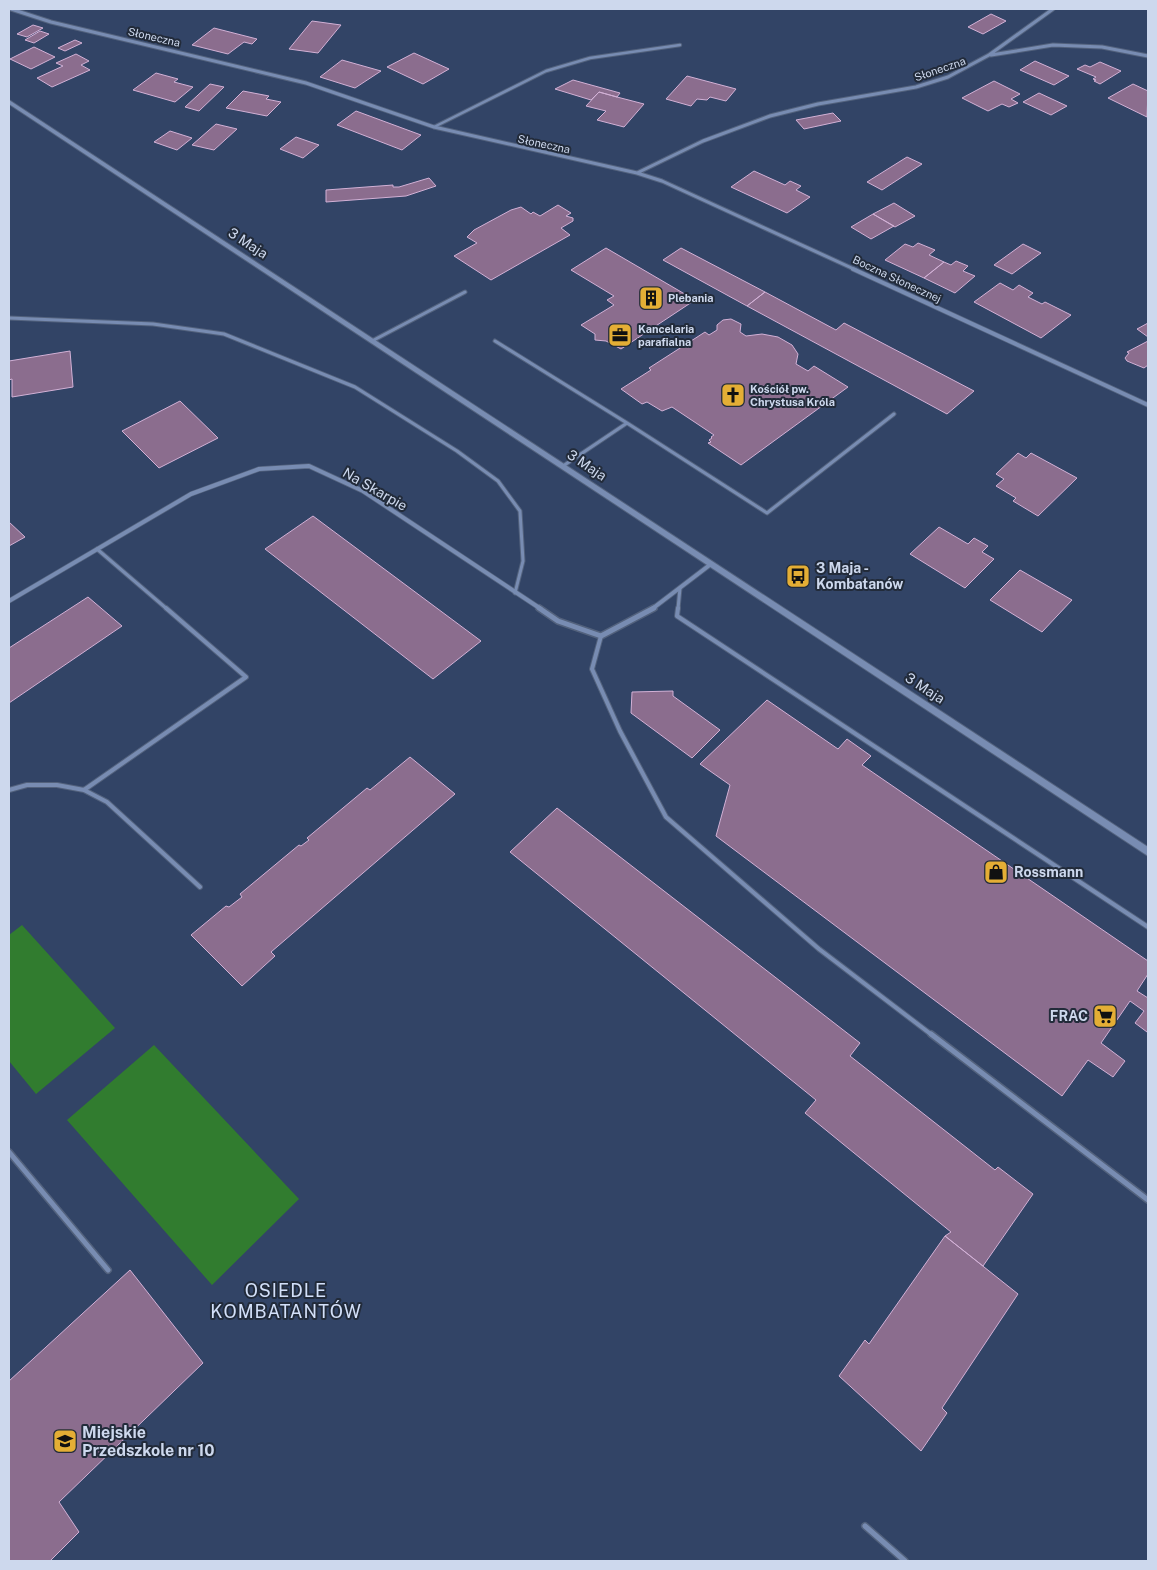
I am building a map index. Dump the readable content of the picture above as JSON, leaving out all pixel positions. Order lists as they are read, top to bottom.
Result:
{
  "streets": {
    "street": [
      "Słoneczna",
      "3 Maja",
      "Boczna Słonecznej",
      "Na Skarpie"
    ]
  },
  "crossings": [
    ["Słoneczna", "Boczna Słonecznej"]
  ],
  "districts": ["OSIEDLE KOMBATANTÓW"],
  "places": {
    "building": ["Plebania"],
    "office": ["Kancelaria parafialna"],
    "church": ["Kościół pw. Chrystusa Króla"],
    "bus stop": ["3 Maja - Kombatanów"],
    "shop": ["Rossmann"],
    "supermarket": ["FRAC"],
    "school or university": ["Miejskie Przedszkole nr 10"]
  }
}
